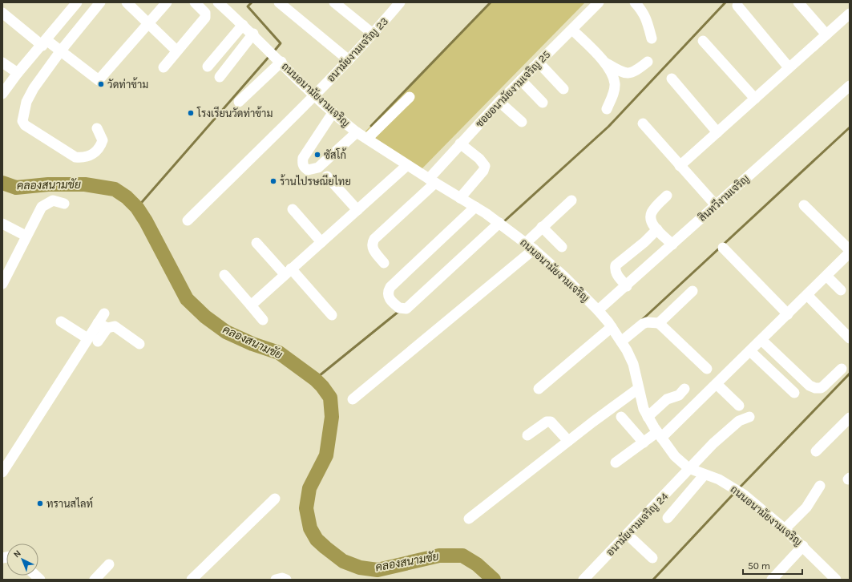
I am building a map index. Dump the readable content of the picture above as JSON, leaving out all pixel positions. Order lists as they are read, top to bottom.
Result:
{
  "streets": {
    "street": [
      "อนามัยงามเจริญ 23",
      "ซอยอนามัยงามเจริญ 25",
      "ถนนอนามัยงามเจริญ",
      "สินทวีงามเจริญ",
      "อนามัยงามเจริญ 24"
    ]
  },
  "crossings": [
    ["อนามัยงามเจริญ 23", "ถนนอนามัยงามเจริญ"],
    ["ซอยอนามัยงามเจริญ 25", "ถนนอนามัยงามเจริญ"],
    ["ถนนอนามัยงามเจริญ", "สินทวีงามเจริญ"],
    ["ถนนอนามัยงามเจริญ", "อนามัยงามเจริญ 24"]
  ],
  "water": ["คลองสนามชัย"],
  "places": [
    "วัดท่าข้าม",
    "โรงเรียนวัดท่าข้าม",
    "ซัสโก้",
    "ร้านไปรษณียไทย",
    "ทรานสไลท์"
  ],
  "scale_bar": "50 m",
  "north": "top left"
}
